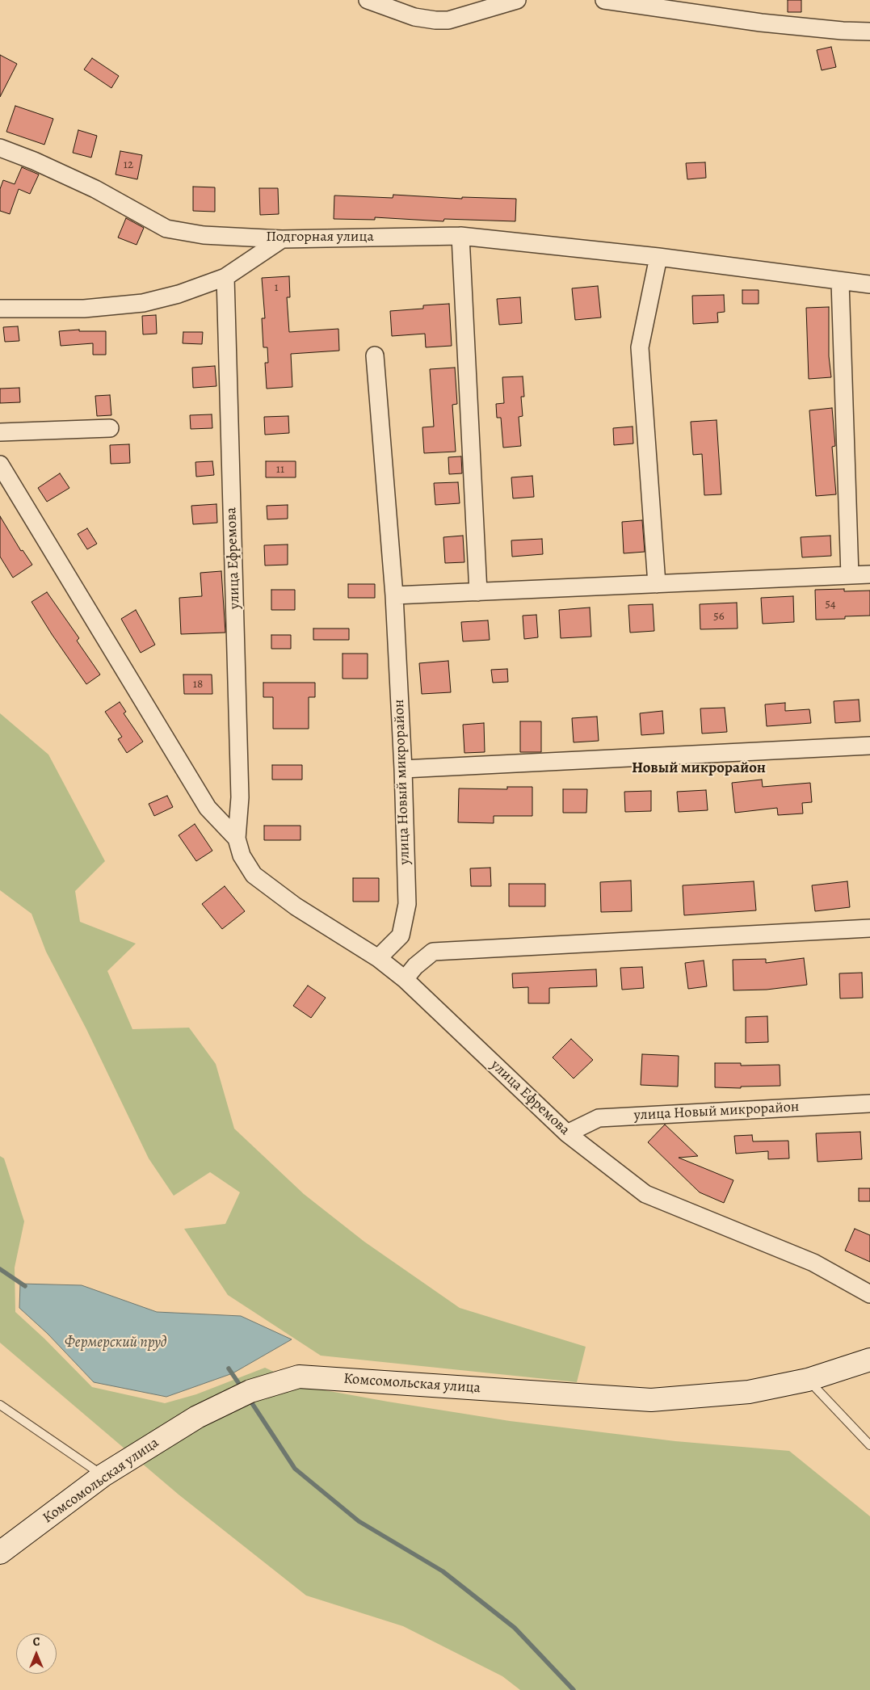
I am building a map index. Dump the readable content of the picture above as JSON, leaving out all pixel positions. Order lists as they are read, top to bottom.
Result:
{
  "streets": {
    "street": [
      "Подгорная улица",
      "улица Ефремова",
      "улица Новый микрорайон",
      "Комсомольская улица"
    ]
  },
  "crossings": [
    ["улица Ефремова", "улица Новый микрорайон"]
  ],
  "districts": ["Новый микрорайон"],
  "water": ["Фермерский пруд"],
  "house_numbers": [
    "12",
    "1",
    "11",
    "54",
    "56",
    "18"
  ],
  "north": "top"
}
